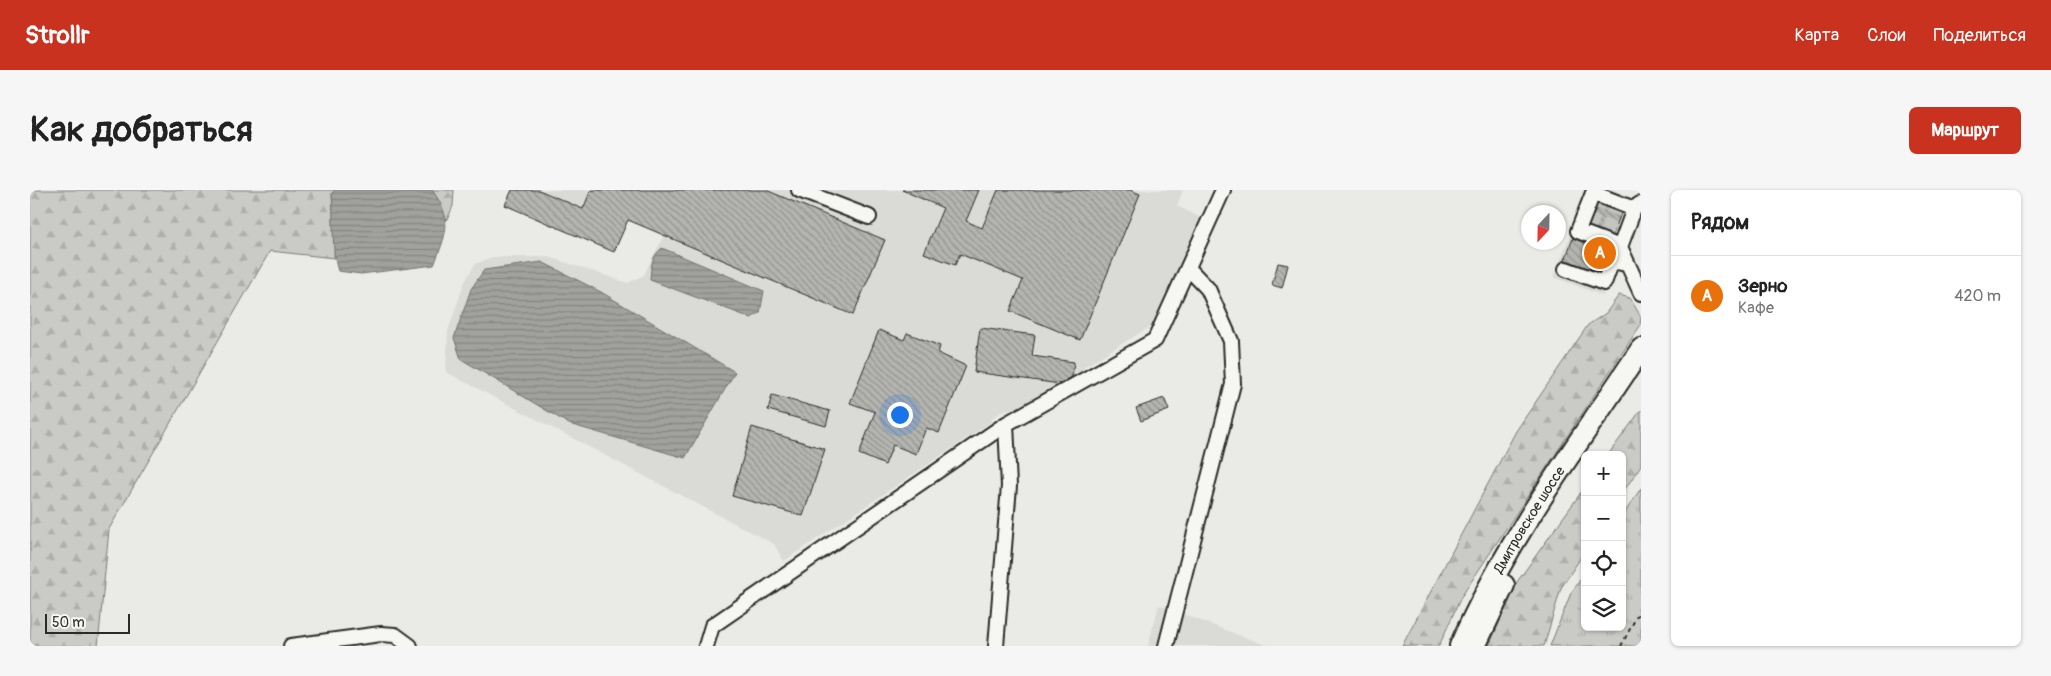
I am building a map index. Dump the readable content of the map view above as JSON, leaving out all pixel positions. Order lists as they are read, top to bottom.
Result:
{
  "streets": {
    "highway": ["Дмитровское шоссе"]
  },
  "scale_bar": "50 m",
  "north": "bottom",
  "page": {
    "header": "Strollr",
    "nav": ["Карта", "Слои", "Поделиться"],
    "buttons": "Маршрут",
    "title": "Как добраться",
    "heading": "Рядом",
    "pins": "A",
    "list": [
      {
        "mark": "A",
        "name": "Зерно",
        "note": "Кафе",
        "value": "420 m"
      }
    ],
    "map_buttons": ["+", "−"],
    "scale": "50 m"
  }
}
